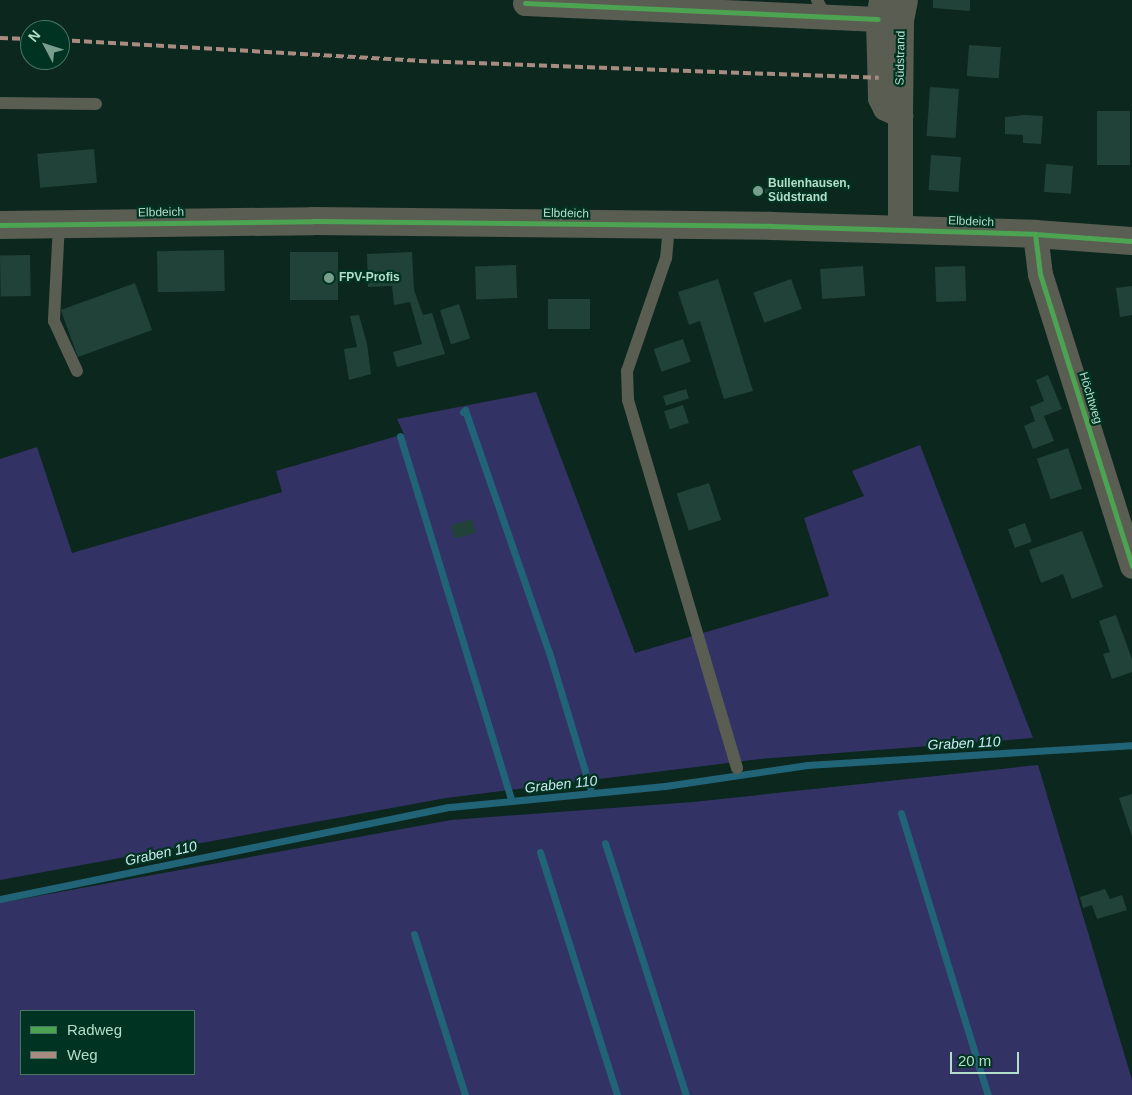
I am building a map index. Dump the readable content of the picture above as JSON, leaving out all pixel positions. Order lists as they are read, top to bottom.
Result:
{
  "streets": {
    "street": ["Südstrand", "Elbdeich", "Höchtweg"]
  },
  "crossings": [
    ["Südstrand", "Elbdeich"],
    ["Elbdeich", "Höchtweg"]
  ],
  "water": ["Graben 110"],
  "places": ["Bullenhausen, Südstrand", "FPV-Profis"],
  "legend": ["Radweg", "Weg"],
  "scale_bar": "20 m",
  "north": "top left"
}
